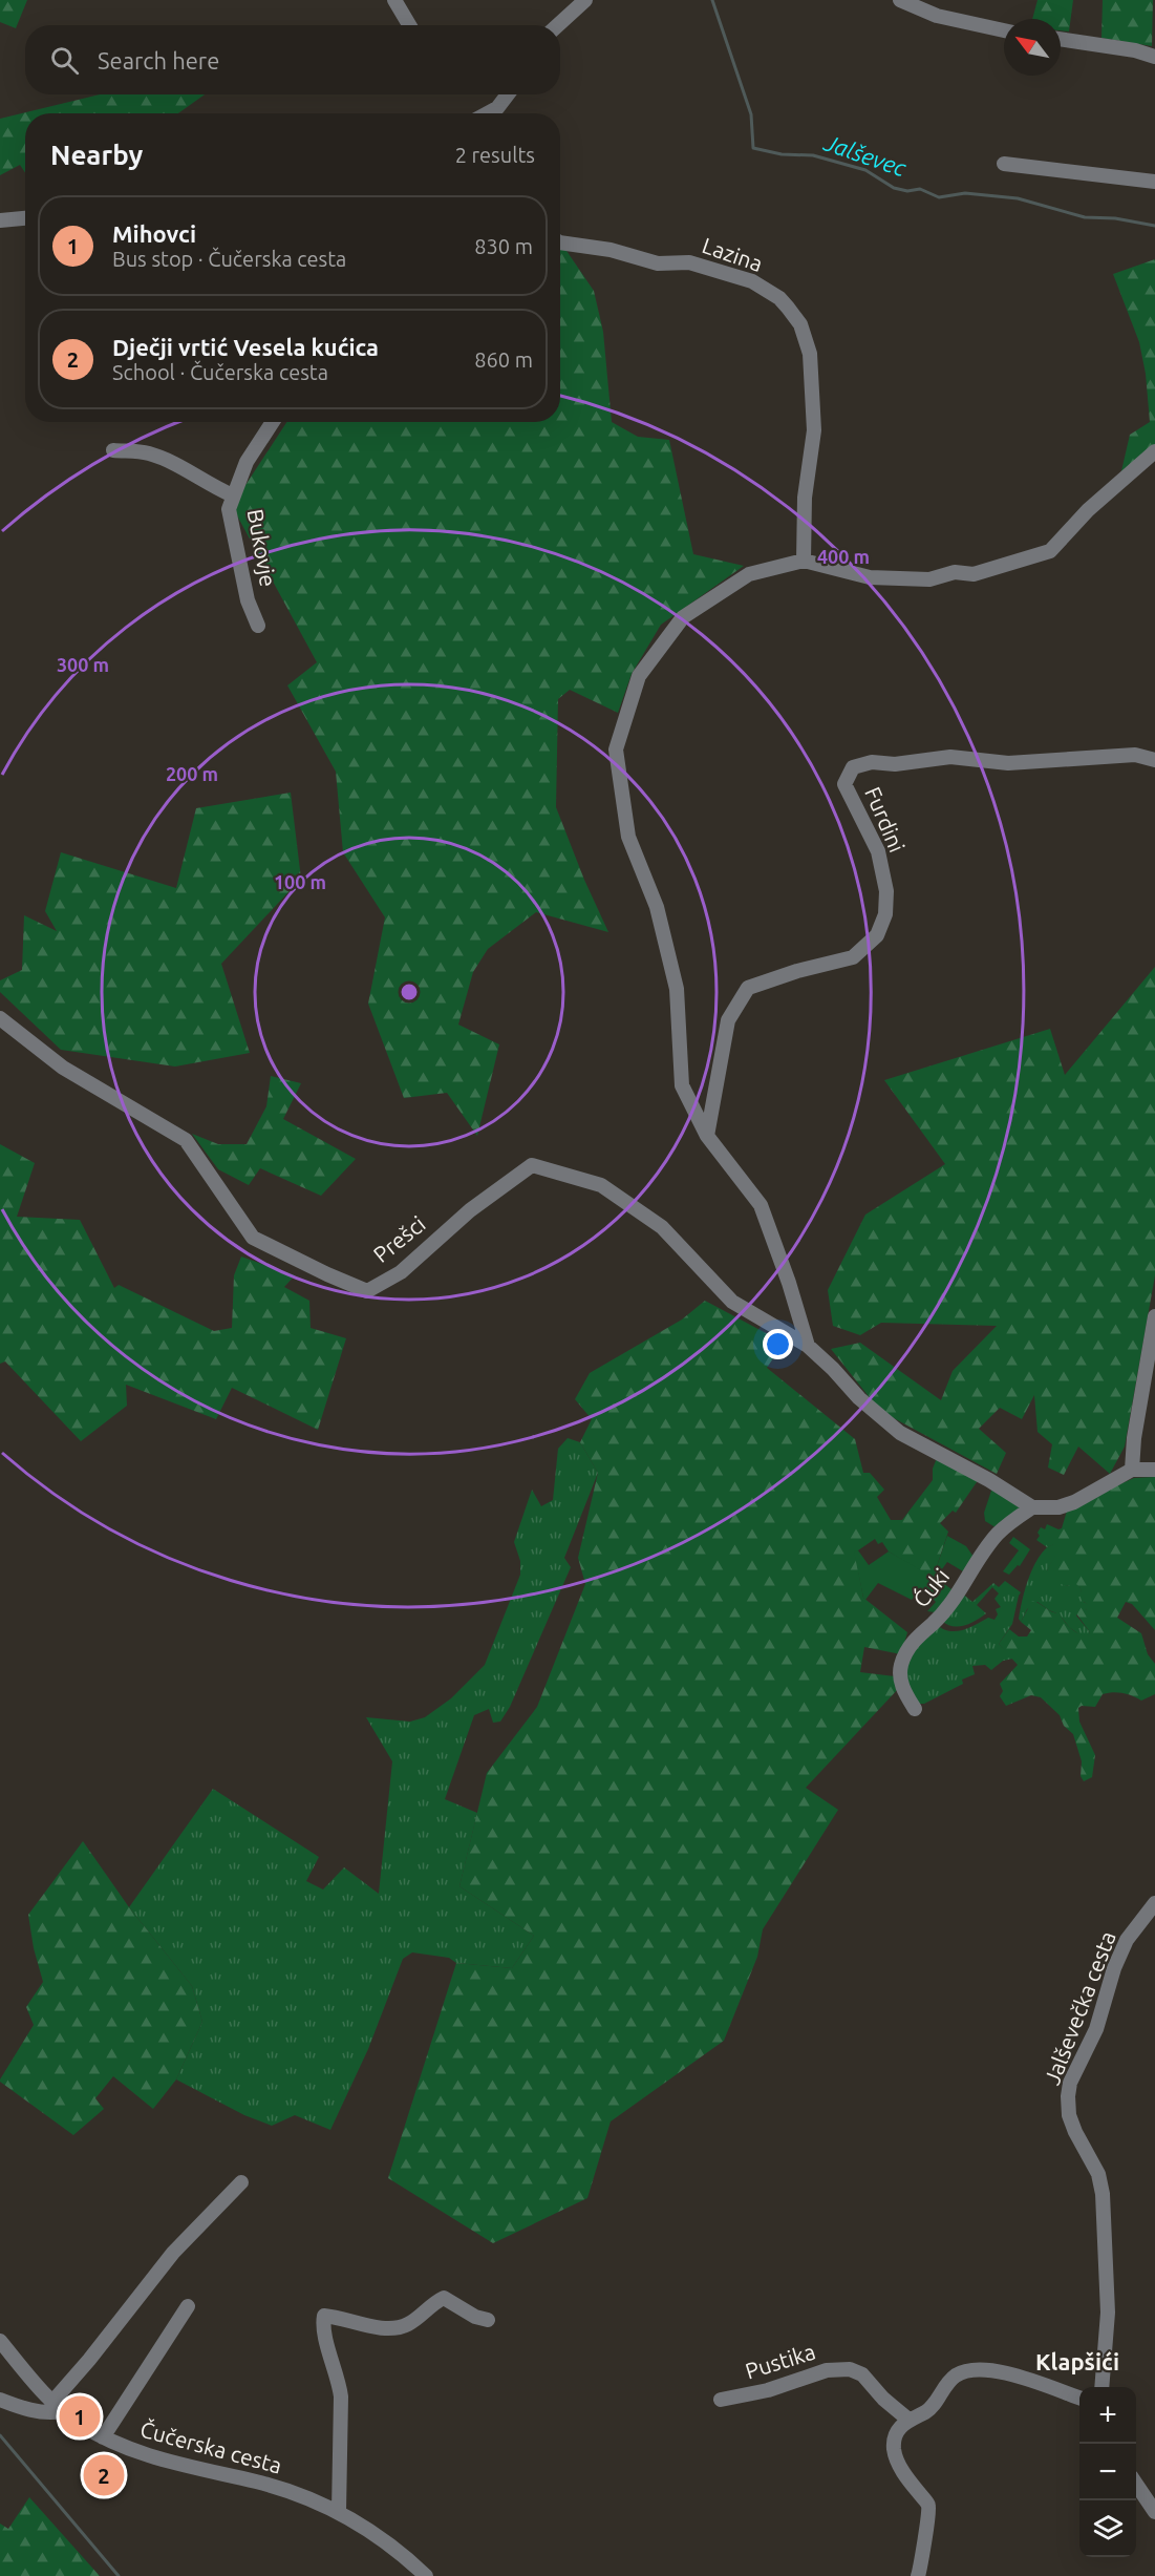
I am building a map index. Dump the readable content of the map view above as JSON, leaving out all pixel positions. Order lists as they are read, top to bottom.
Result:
{
  "streets": {
    "street": [
      "Lazina",
      "Bukovje",
      "Furdini",
      "Prešci",
      "Ćuki",
      "Jalševečka cesta",
      "Pustika",
      "Čučerska cesta"
    ]
  },
  "districts": ["Klapšići"],
  "water": ["Jalševec"],
  "north": "top left",
  "page": {
    "search": "Search here",
    "heading": ["Nearby", "2 results"],
    "list": [
      {
        "mark": "1",
        "name": "Mihovci",
        "note": "Bus stop · Čučerska cesta",
        "value": "830 m"
      },
      {
        "mark": "2",
        "name": "Dječji vrtić Vesela kućica",
        "note": "School · Čučerska cesta",
        "value": "860 m"
      }
    ],
    "map_buttons": ["+", "−"],
    "pins": ["1", "2"]
  },
  "rings": [
    "400 m",
    "300 m",
    "200 m",
    "100 m"
  ]
}
